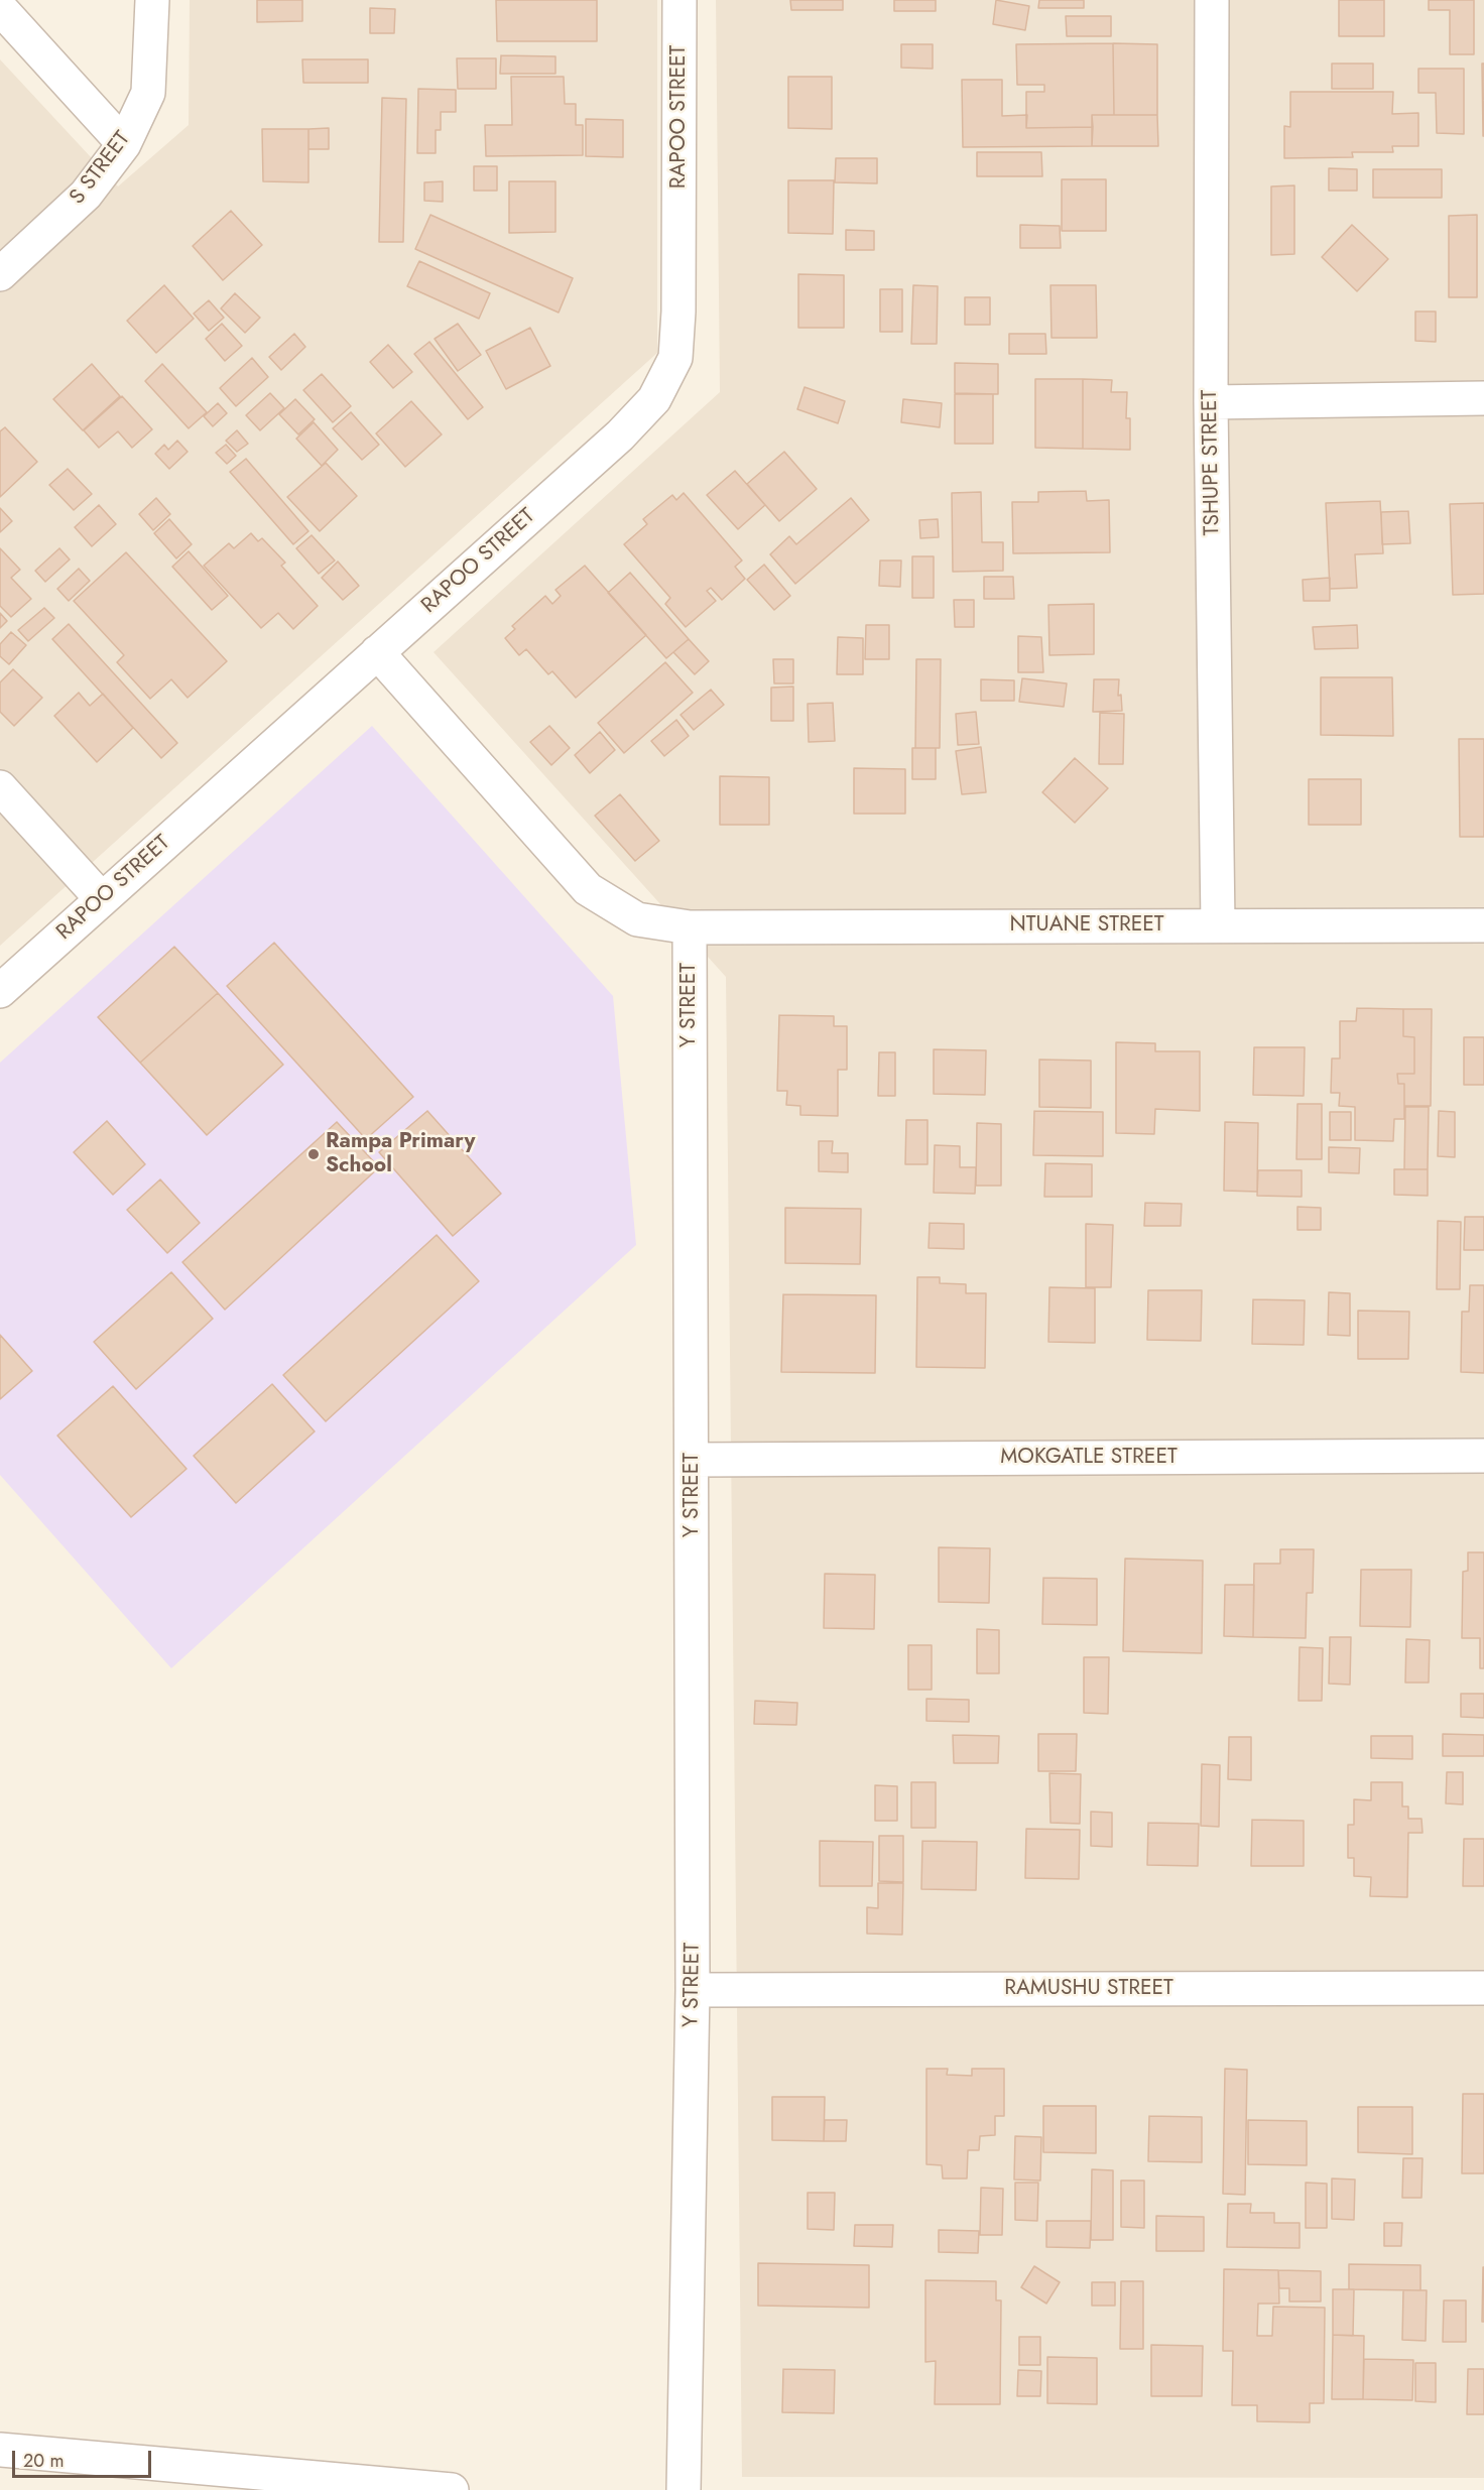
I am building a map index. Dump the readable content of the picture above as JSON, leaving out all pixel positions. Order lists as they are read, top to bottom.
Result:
{
  "streets": {
    "street": [
      "RAPOO STREET",
      "S STREET",
      "TSHUPE STREET",
      "NTUANE STREET",
      "Y STREET",
      "MOKGATLE STREET",
      "RAMUSHU STREET"
    ]
  },
  "crossings": [
    ["TSHUPE STREET", "NTUANE STREET"],
    ["NTUANE STREET", "Y STREET"],
    ["Y STREET", "MOKGATLE STREET"],
    ["Y STREET", "RAMUSHU STREET"]
  ],
  "places": ["Rampa Primary School"],
  "scale_bar": "20 m"
}
